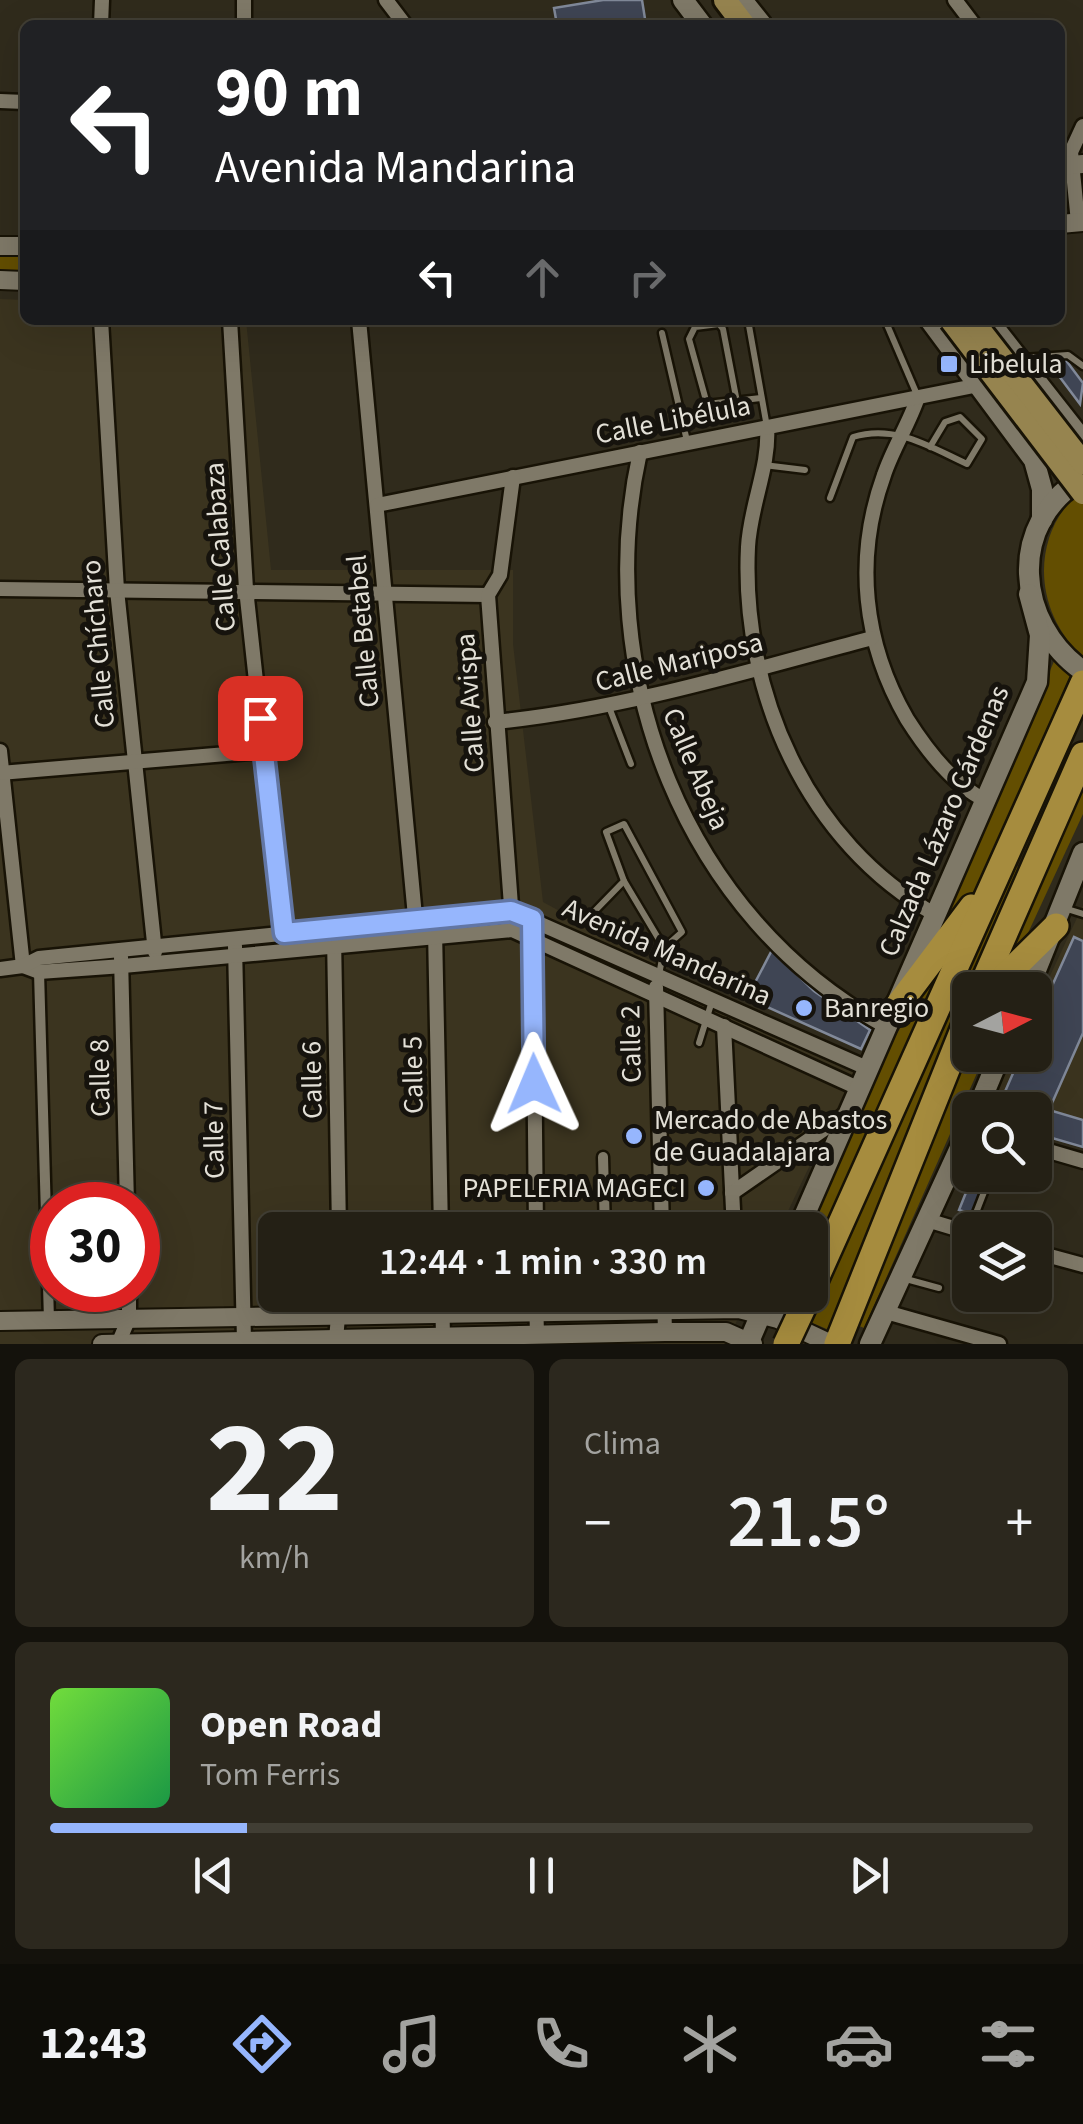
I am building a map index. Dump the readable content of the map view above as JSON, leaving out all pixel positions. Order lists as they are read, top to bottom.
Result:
{
  "streets": {
    "main road": ["Calzada Lázaro Cárdenas"],
    "street": [
      "Calle Libélula",
      "Calle Calabaza",
      "Calle Betabel",
      "Calle Chícharo",
      "Calle Mariposa",
      "Calle Avispa",
      "Calle Abeja",
      "Avenida Mandarina",
      "Calle 2",
      "Calle 5",
      "Calle 8",
      "Calle 6",
      "Calle 7"
    ]
  },
  "crossings": [
    ["Calle Libélula", "Calle Betabel"],
    ["Calle Libélula", "Calle Avispa"],
    ["Calle Libélula", "Calle Abeja"],
    ["Calle Calabaza", "Avenida Mandarina"],
    ["Calle Betabel", "Avenida Mandarina"],
    ["Calle Chícharo", "Avenida Mandarina"],
    ["Calle Mariposa", "Calle Avispa"],
    ["Calle Mariposa", "Calle Abeja"],
    ["Calle Avispa", "Avenida Mandarina"],
    ["Calle Abeja", "Calzada Lázaro Cárdenas"],
    ["Calzada Lázaro Cárdenas", "Avenida Mandarina"],
    ["Avenida Mandarina", "Calle 2"],
    ["Avenida Mandarina", "Calle 5"],
    ["Avenida Mandarina", "Calle 8"],
    ["Avenida Mandarina", "Calle 6"],
    ["Avenida Mandarina", "Calle 7"]
  ],
  "places": {
    "transit": ["Libelula"],
    "other": ["Banregio", "Mercado de Abastos de Guadalajara", "PAPELERIA MAGECI"]
  },
  "north": "right",
  "page": {
    "turn": ["90 m", "Avenida Mandarina"],
    "limit": "30",
    "trip": "12:44 · 1 min · 330 m",
    "tile": [
      ["22", "km/h"],
      "Clima"
    ],
    "heat": ["−", "21.5°", "+"],
    "song": ["Open Road", "Tom Ferris"],
    "tabs": "12:43"
  }
}
